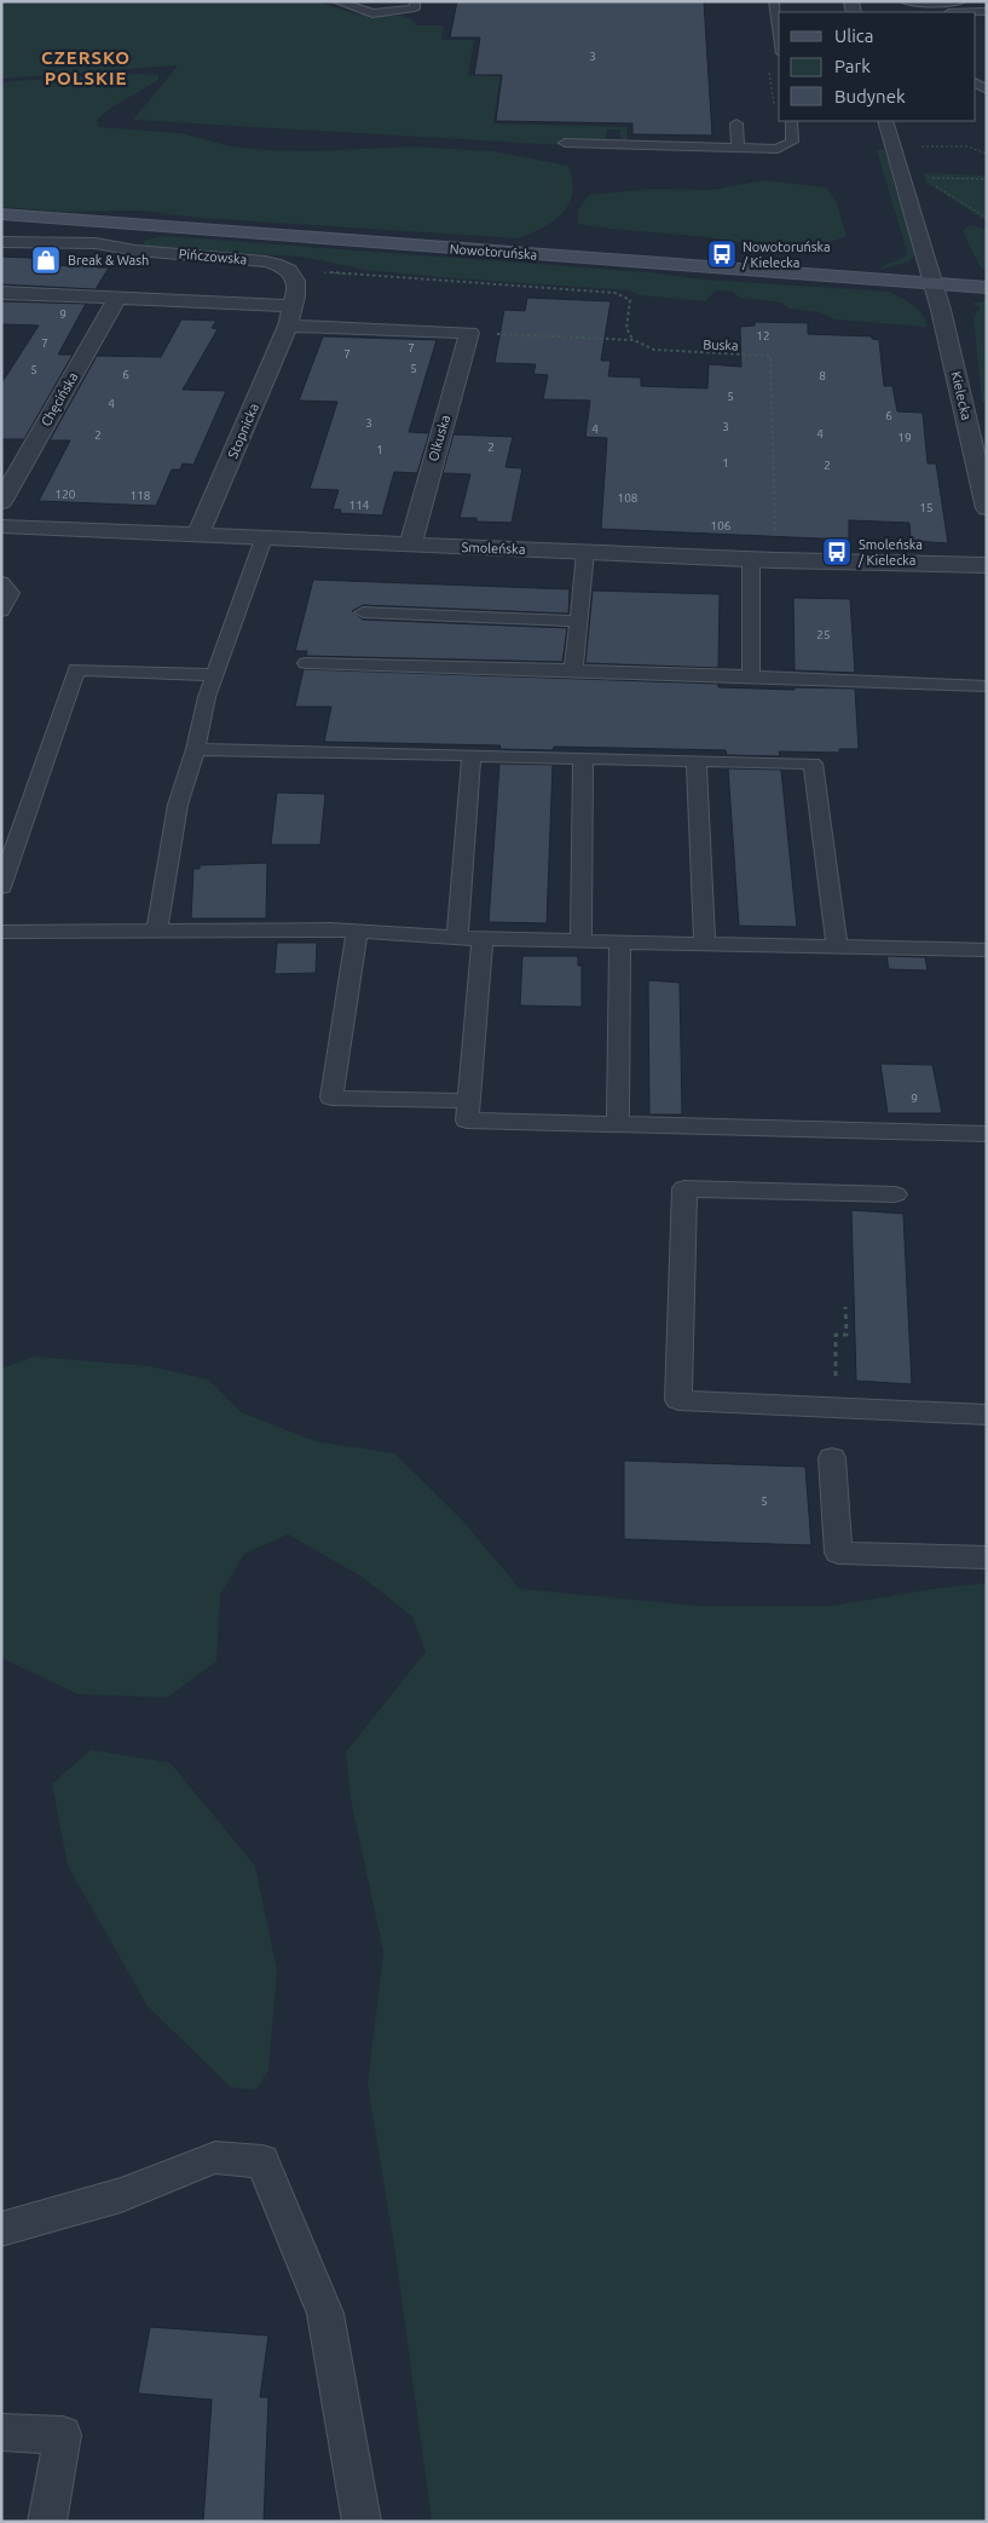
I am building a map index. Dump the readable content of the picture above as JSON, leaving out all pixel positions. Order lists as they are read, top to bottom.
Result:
{
  "streets": {
    "main road": ["Nowotoruńska"],
    "street": [
      "Pińczowska",
      "Kielecka",
      "Chęcińska",
      "Stopnicka",
      "Olkuska",
      "Smoleńska"
    ],
    "path": ["Buska"]
  },
  "crossings": [
    ["Nowotoruńska", "Kielecka"],
    ["Buska", "Olkuska"],
    ["Buska", "Smoleńska"],
    ["Stopnicka", "Smoleńska"],
    ["Olkuska", "Smoleńska"]
  ],
  "districts": ["CZERSKO POLSKIE"],
  "places": {
    "bus stop": ["Nowotoruńska / Kielecka", "Smoleńska / Kielecka"],
    "shop": ["Break & Wash"]
  },
  "house_numbers": [
    "3",
    "9",
    "12",
    "7",
    "7",
    "7",
    "5",
    "5",
    "6",
    "8",
    "5",
    "4",
    "6",
    "3",
    "3",
    "4",
    "4",
    "2",
    "19",
    "2",
    "1",
    "1",
    "2",
    "120",
    "118",
    "108",
    "114",
    "15",
    "106",
    "25",
    "9",
    "5"
  ],
  "legend": ["Ulica", "Park", "Budynek"]
}
